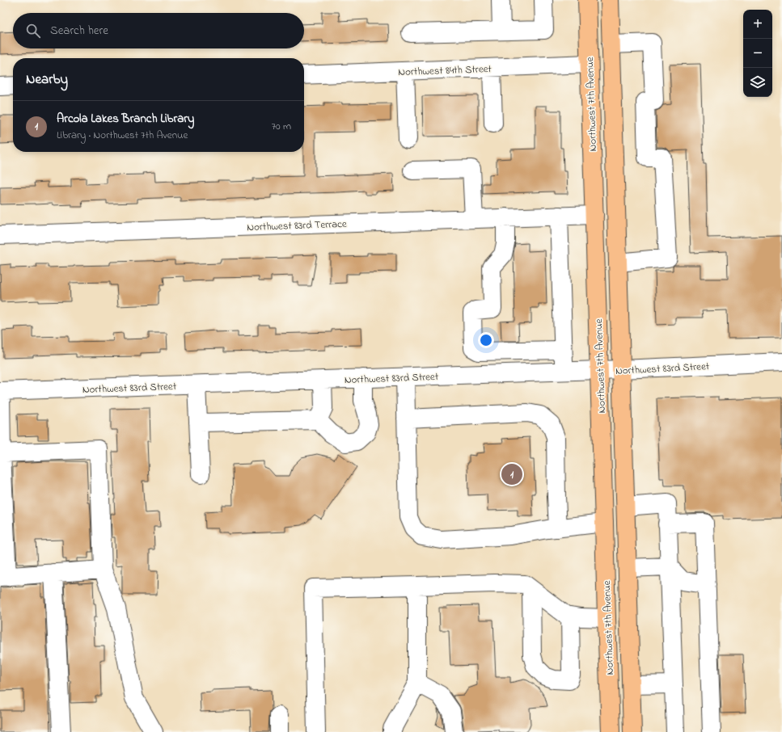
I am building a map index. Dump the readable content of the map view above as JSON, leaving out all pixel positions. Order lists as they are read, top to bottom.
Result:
{
  "streets": {
    "main road": ["Northwest 7th Avenue"],
    "street": ["Northwest 84th Street", "Northwest 83rd Terrace", "Northwest 83rd Street"]
  },
  "crossings": [
    ["Northwest 84th Street", "Northwest 7th Avenue"],
    ["Northwest 7th Avenue", "Northwest 83rd Terrace"],
    ["Northwest 7th Avenue", "Northwest 83rd Street"]
  ],
  "page": {
    "map_buttons": ["+", "−"],
    "search": "Search here",
    "heading": "Nearby",
    "list": [
      {
        "mark": "1",
        "name": "Arcola Lakes Branch Library",
        "note": "Library · Northwest 7th Avenue",
        "value": "70 m"
      }
    ],
    "pins": "1"
  }
}
